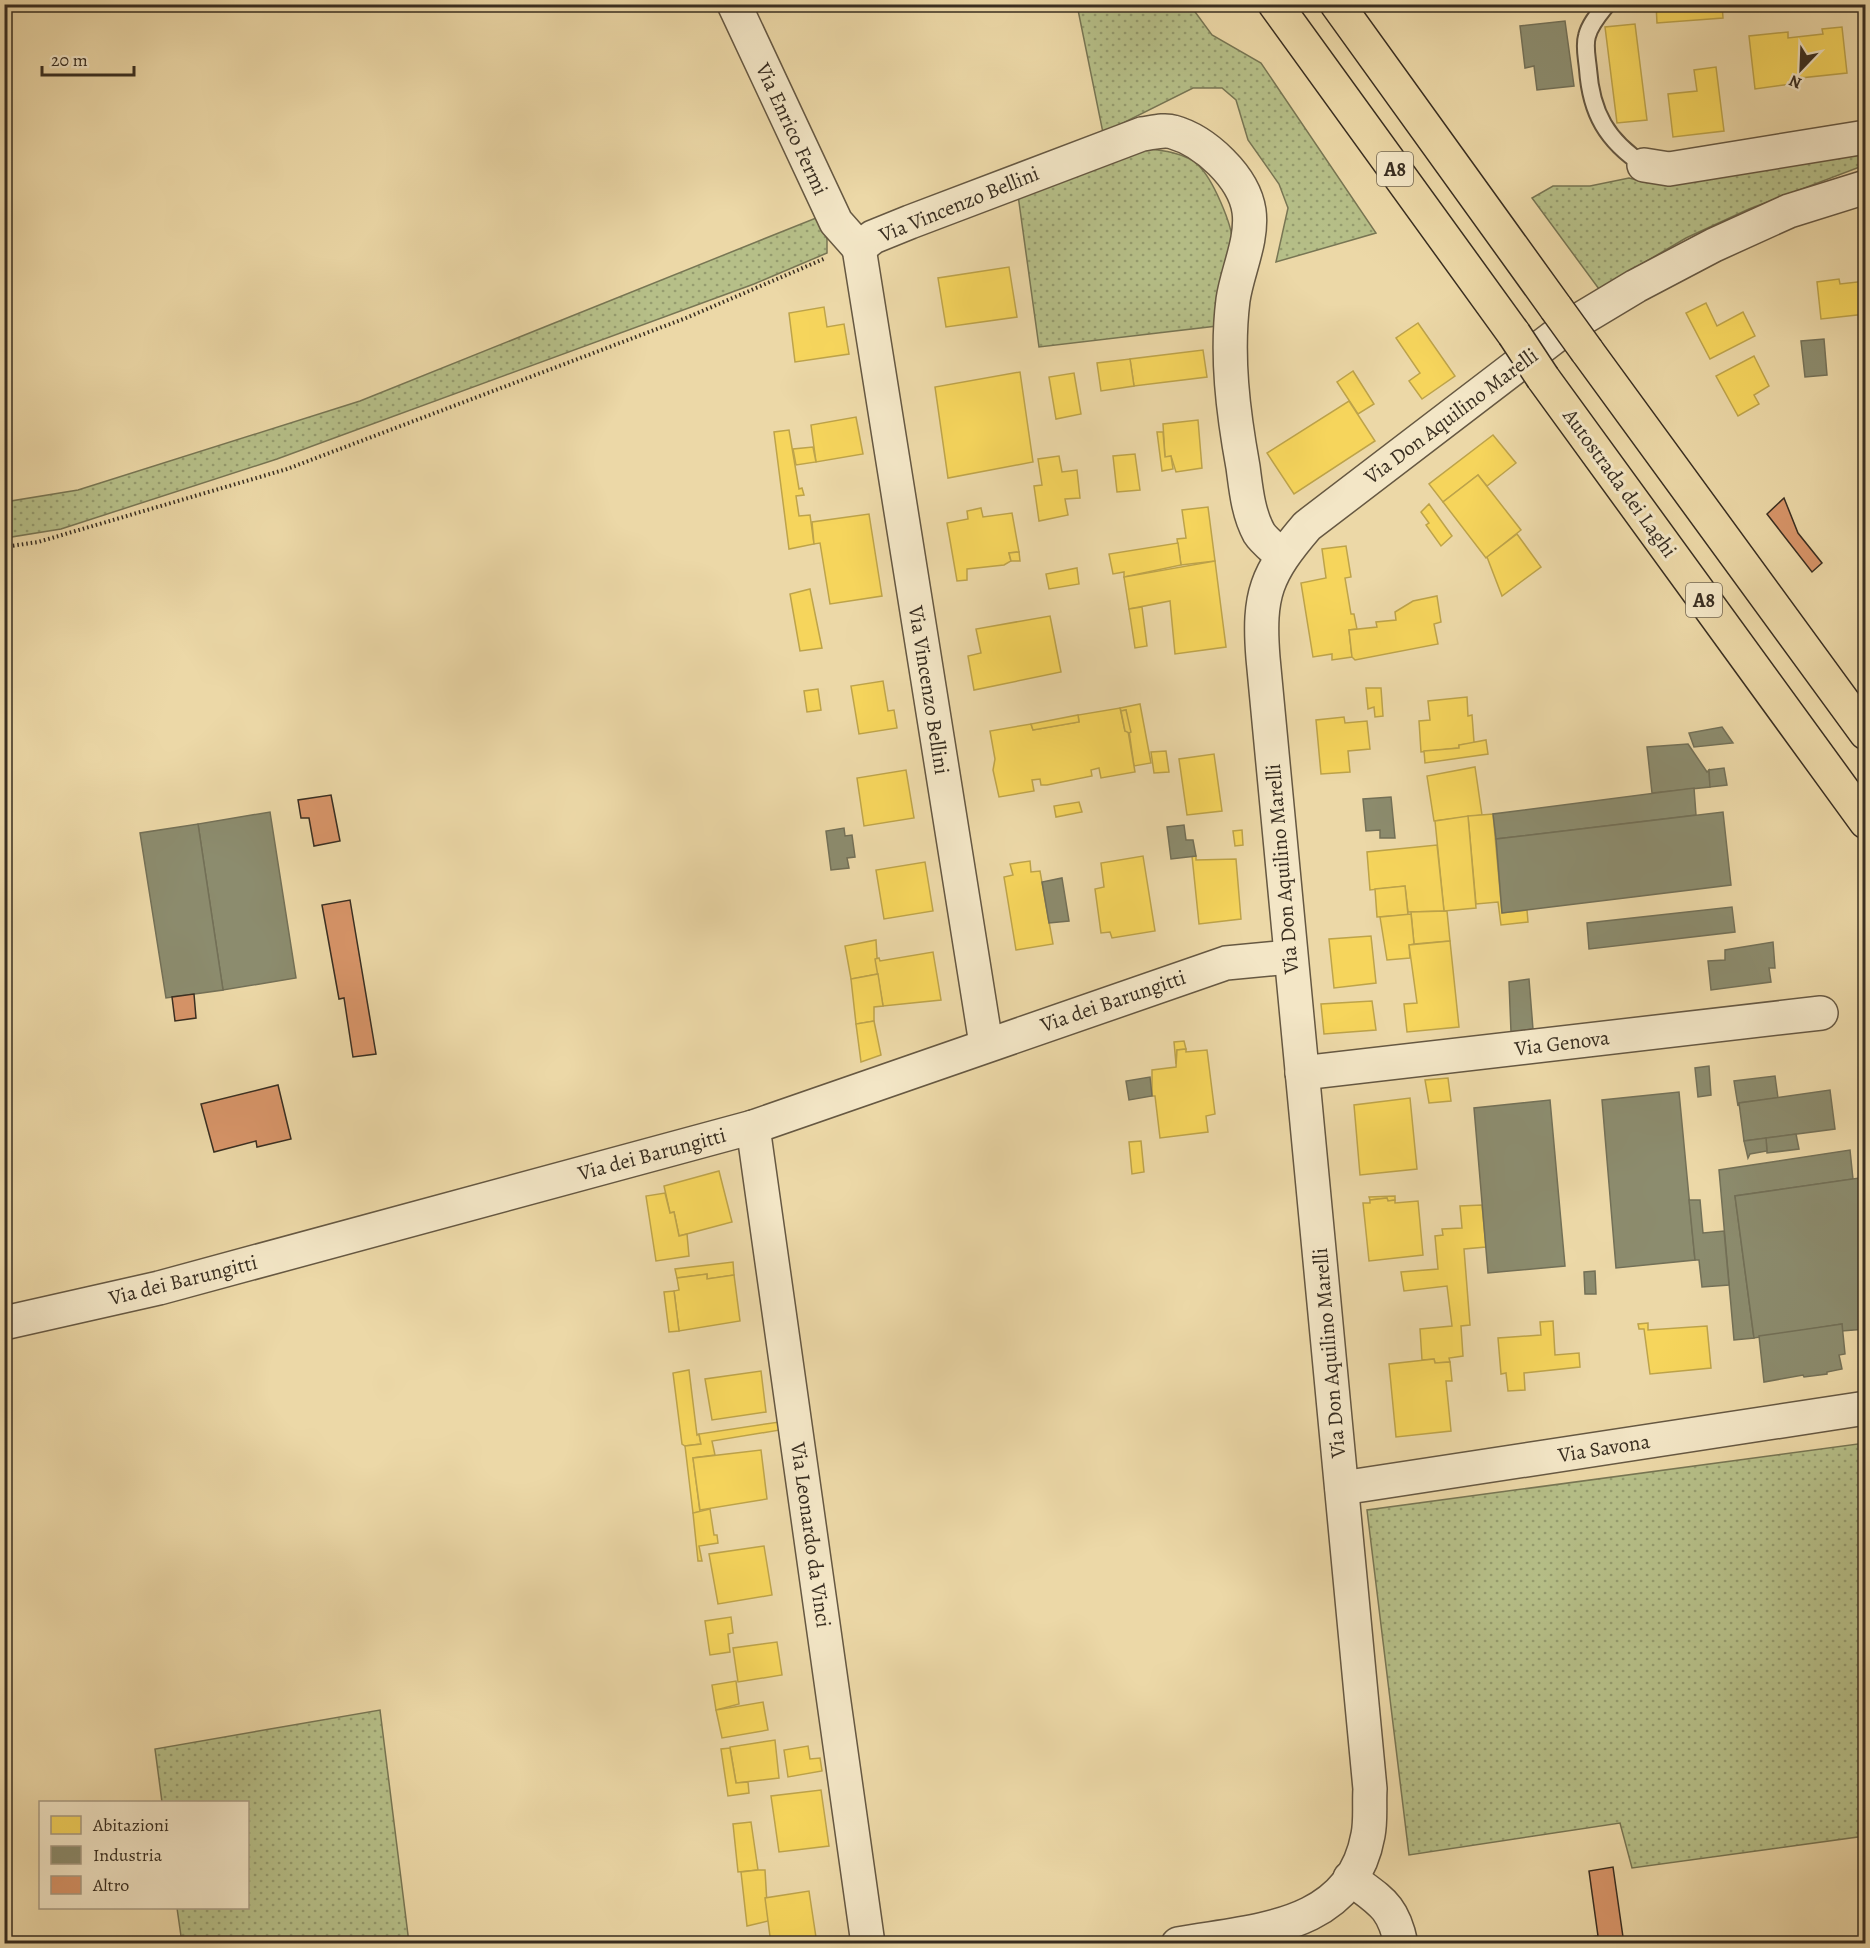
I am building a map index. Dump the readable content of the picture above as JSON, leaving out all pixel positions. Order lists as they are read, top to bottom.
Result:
{
  "streets": {
    "highway": ["A8", "Autostrada dei Laghi"],
    "street": [
      "Via Enrico Fermi",
      "Via Vincenzo Bellini",
      "Via Don Aquilino Marelli",
      "Via dei Barungitti",
      "Via Genova",
      "Via Savona",
      "Via Leonardo da Vinci"
    ]
  },
  "crossings": [
    ["Via Enrico Fermi", "Via Vincenzo Bellini"],
    ["Via Vincenzo Bellini", "Via Don Aquilino Marelli"],
    ["Via Vincenzo Bellini", "Via dei Barungitti"],
    ["Via Don Aquilino Marelli", "Via dei Barungitti"],
    ["Via Don Aquilino Marelli", "Via Genova"],
    ["Via Don Aquilino Marelli", "Via Savona"],
    ["Via dei Barungitti", "Via Leonardo da Vinci"]
  ],
  "legend": ["Abitazioni", "Industria", "Altro"],
  "scale_bar": "20 m",
  "north": "bottom left"
}
